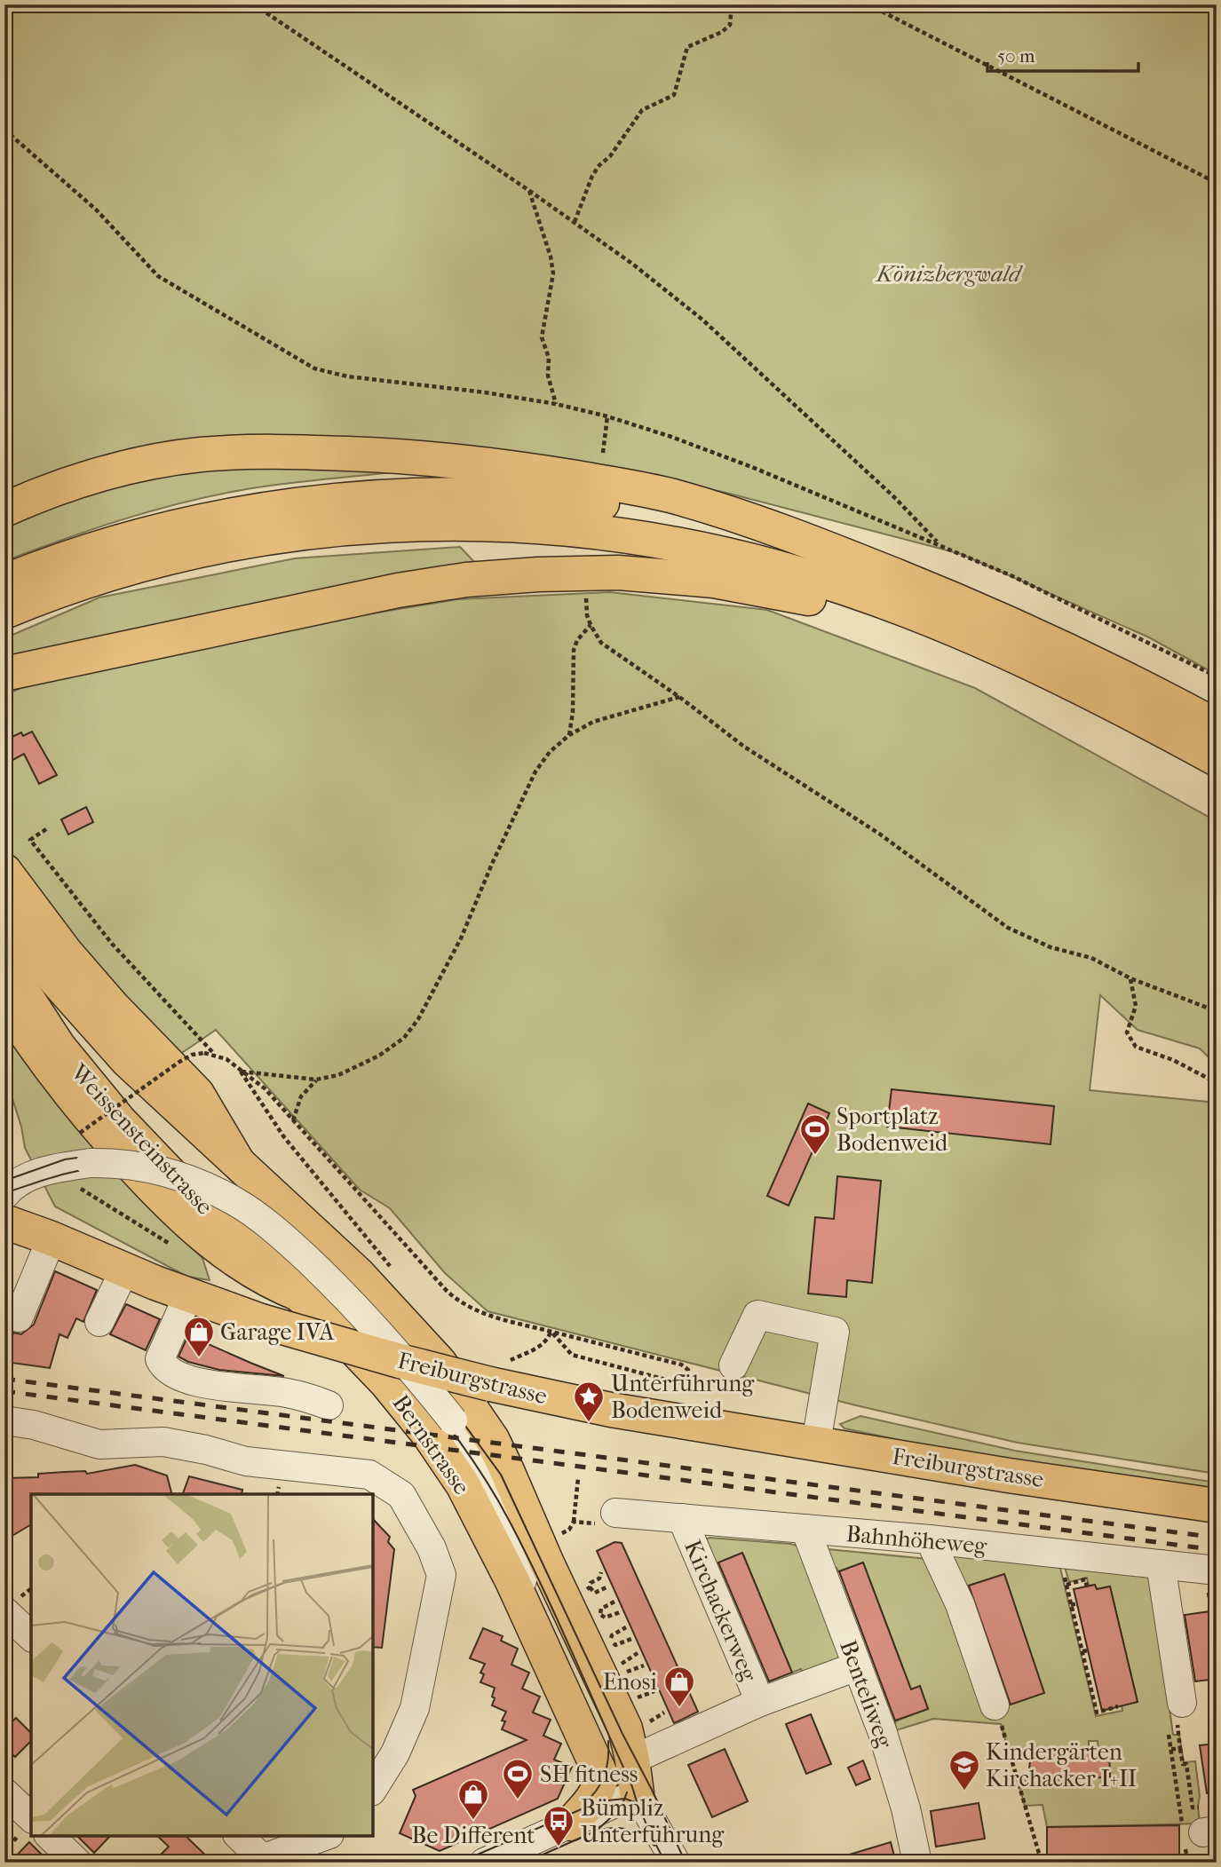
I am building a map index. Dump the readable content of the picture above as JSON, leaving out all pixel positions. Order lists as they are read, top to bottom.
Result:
{
  "streets": {
    "main road": ["Weissensteinstrasse", "Freiburgstrasse", "Bernstrasse"],
    "street": ["Bahnhöheweg", "Kirchackerweg", "Benteliweg"]
  },
  "crossings": [
    ["Weissensteinstrasse", "Bernstrasse"],
    ["Bernstrasse", "Kirchackerweg"],
    ["Bahnhöheweg", "Kirchackerweg"],
    ["Bahnhöheweg", "Benteliweg"],
    ["Kirchackerweg", "Benteliweg"]
  ],
  "parks": ["Könizbergwald"],
  "places": {
    "sports": ["Sportplatz Bodenweid", "SH fitness"],
    "shop": ["Garage IVA", "Enosi", "Be Different"],
    "place": ["Unterführung Bodenweid"],
    "school or university": ["Kindergärten Kirchacker I+II"],
    "bus stop": ["Bümpliz Unterführung"]
  },
  "scale_bar": "50 m"
}
